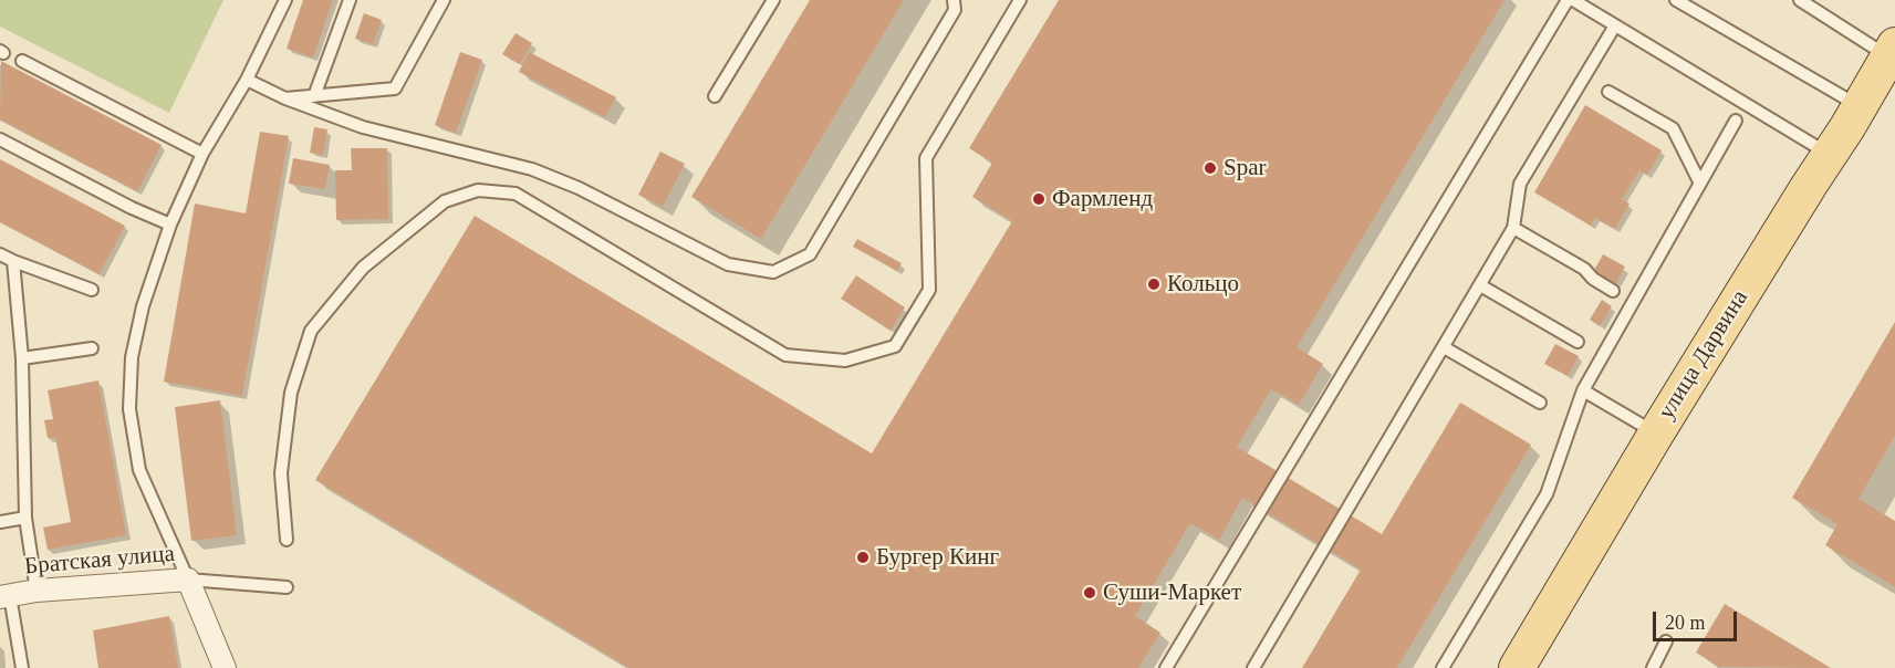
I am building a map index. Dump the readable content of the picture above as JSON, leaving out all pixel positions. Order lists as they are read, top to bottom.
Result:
{
  "streets": {
    "main road": ["улица Дарвина"],
    "street": ["Братская улица"]
  },
  "places": [
    "Spar",
    "Фармленд",
    "Кольцо",
    "Бургер Кинг",
    "Суши-Маркет"
  ],
  "scale_bar": "20 m"
}
